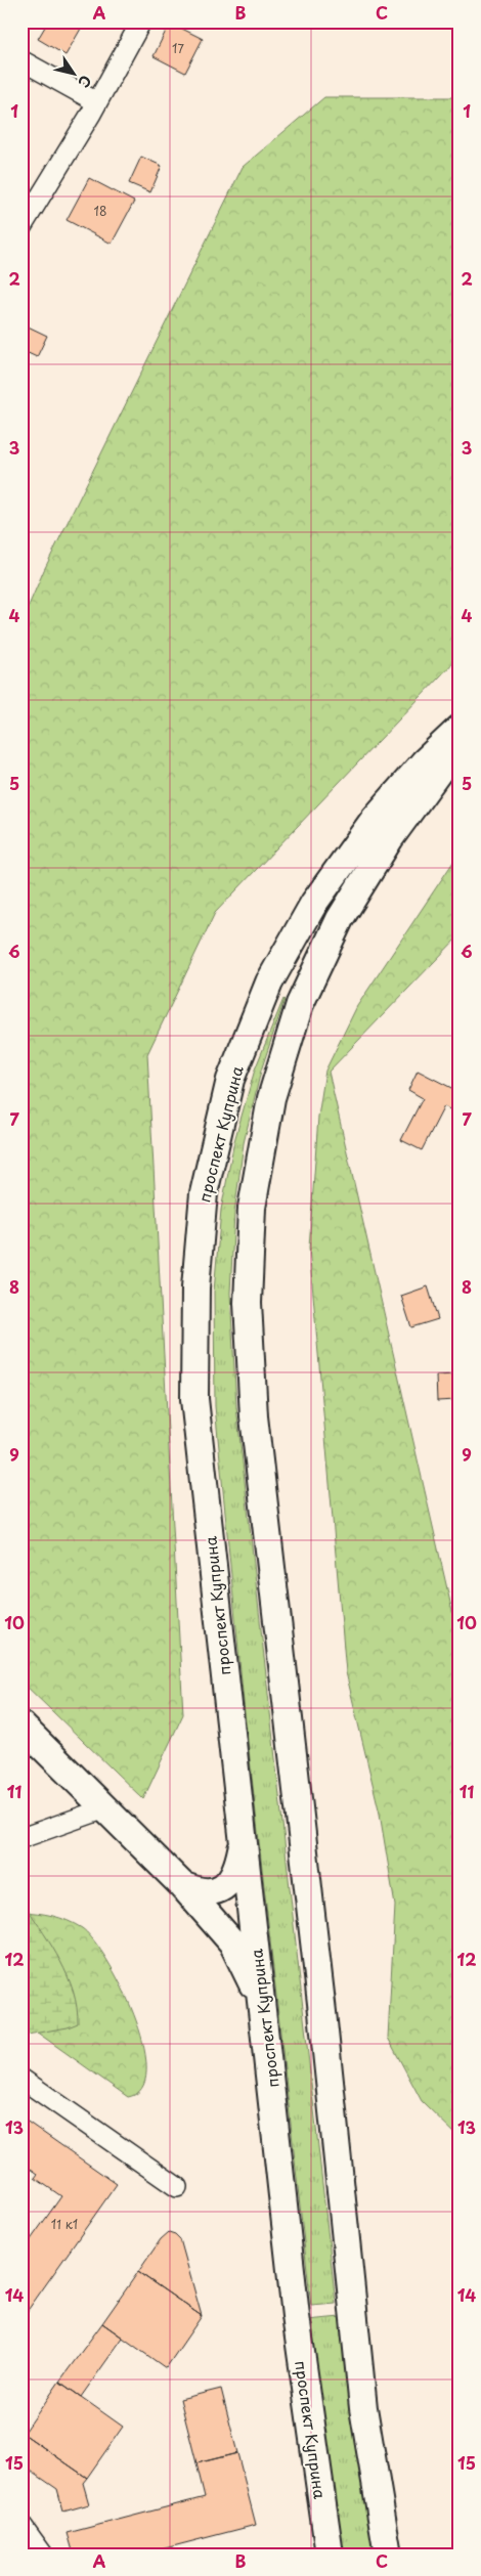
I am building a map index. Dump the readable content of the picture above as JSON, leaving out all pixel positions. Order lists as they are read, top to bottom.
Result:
{
  "streets": {
    "main road": ["проспект Куприна"]
  },
  "house_numbers": ["17", "18", "11 к1"],
  "north": "bottom right",
  "grid": {
    "columns": ["A", "B", "C"],
    "rows": [
      "1",
      "2",
      "3",
      "4",
      "5",
      "6",
      "7",
      "8",
      "9",
      "10",
      "11",
      "12",
      "13",
      "14",
      "15"
    ]
  }
}
